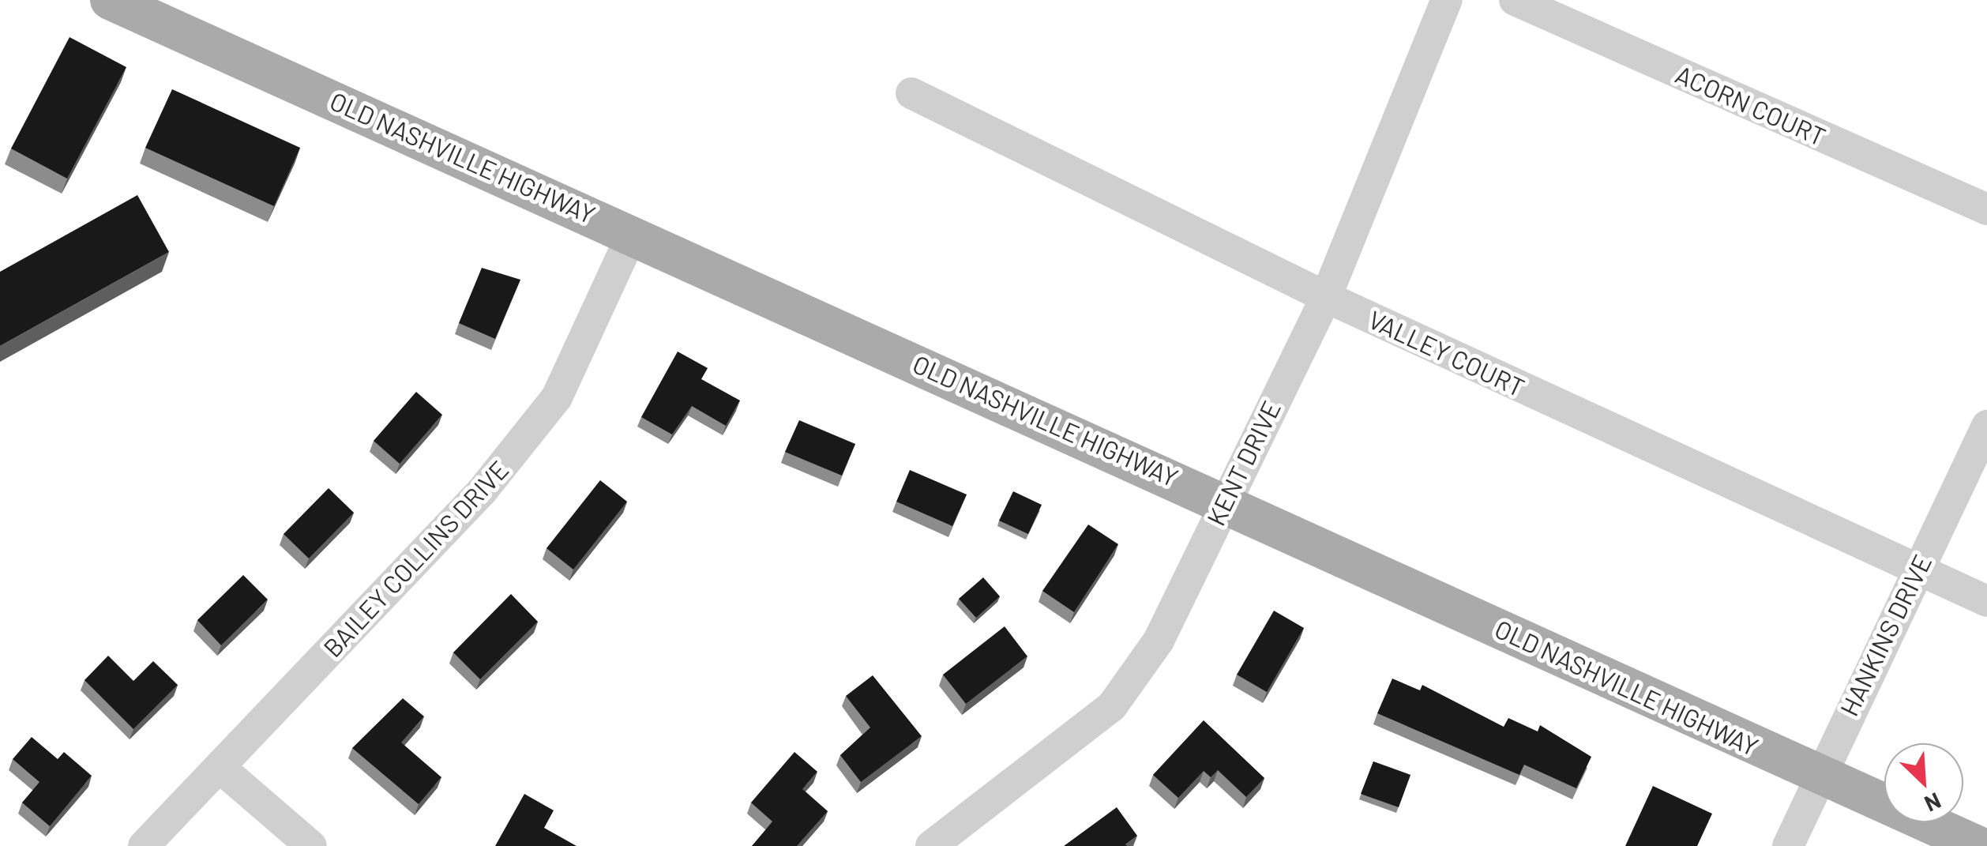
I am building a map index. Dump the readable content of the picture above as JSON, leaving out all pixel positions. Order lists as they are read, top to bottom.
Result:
{
  "streets": {
    "main road": ["OLD NASHVILLE HIGHWAY"],
    "street": [
      "ACORN COURT",
      "VALLEY COURT",
      "KENT DRIVE",
      "BAILEY COLLINS DRIVE",
      "HANKINS DRIVE"
    ]
  },
  "crossings": [
    ["OLD NASHVILLE HIGHWAY", "KENT DRIVE"],
    ["OLD NASHVILLE HIGHWAY", "BAILEY COLLINS DRIVE"],
    ["OLD NASHVILLE HIGHWAY", "HANKINS DRIVE"],
    ["VALLEY COURT", "KENT DRIVE"],
    ["VALLEY COURT", "HANKINS DRIVE"]
  ],
  "north": "bottom right"
}
